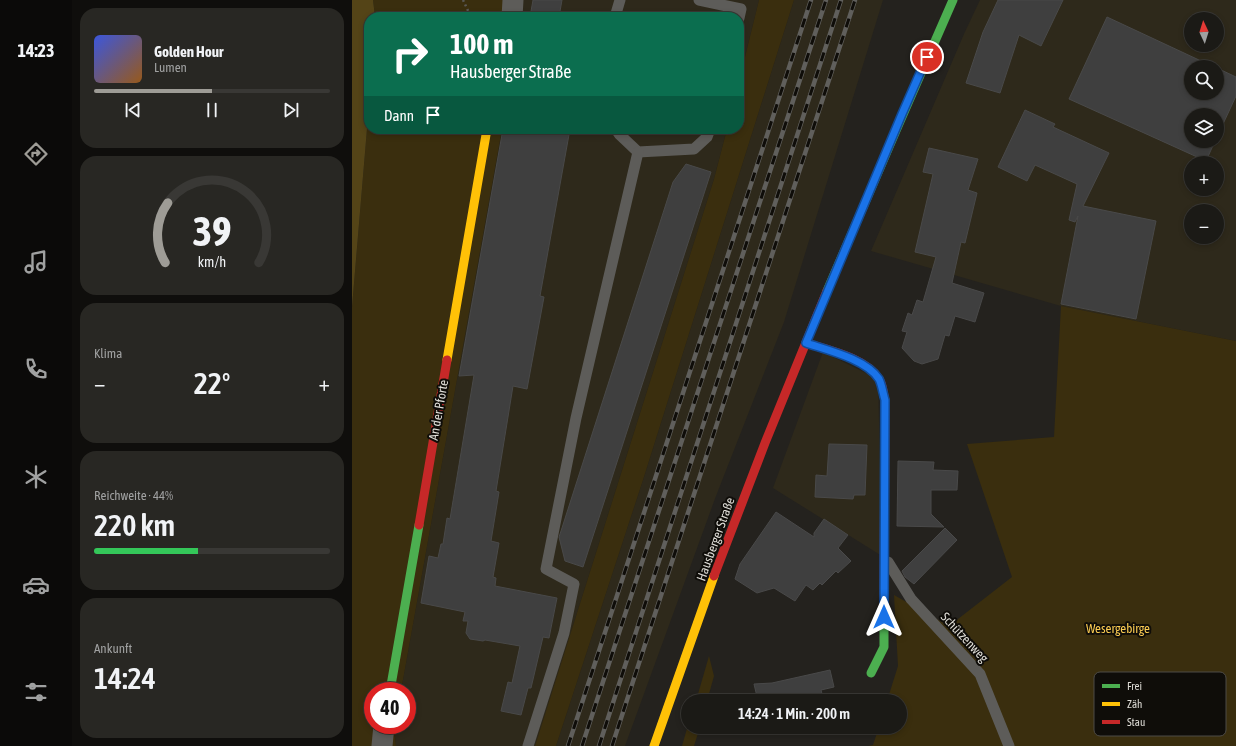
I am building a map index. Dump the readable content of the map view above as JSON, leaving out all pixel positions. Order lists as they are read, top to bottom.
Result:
{
  "streets": {
    "street": ["An der Pforte", "Hausberger Straße"],
    "lane": ["Schützenweg"]
  },
  "parks": ["Wesergebirge"],
  "legend": ["Frei", "Zäh", "Stau"],
  "north": "top",
  "page": {
    "tabs": "14:23",
    "map_buttons": ["+", "−"],
    "turn": ["100 m", "Hausberger Straße"],
    "song": ["Golden Hour", "Lumen"],
    "then": "Dann",
    "tile": [
      "Klima",
      ["Reichweite · 44%", "220 km"],
      ["Ankunft", "14:24"]
    ],
    "heat": ["−", "22°", "+"],
    "limit": "40",
    "trip": "14:24 · 1 Min. · 200 m",
    "gauge": ["39", "km/h"]
  }
}
